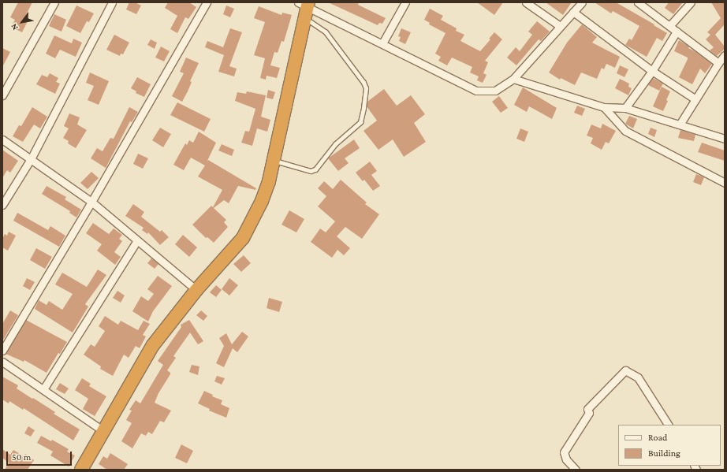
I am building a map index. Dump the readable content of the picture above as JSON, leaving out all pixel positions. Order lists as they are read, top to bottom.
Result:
{
  "legend": ["Road", "Building"],
  "scale_bar": "50 m",
  "north": "bottom left"
}
